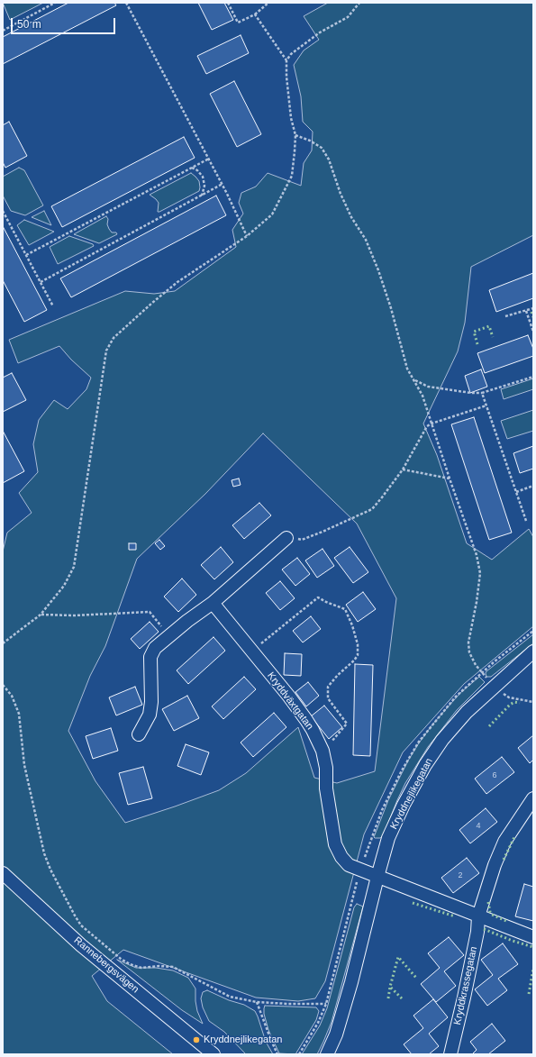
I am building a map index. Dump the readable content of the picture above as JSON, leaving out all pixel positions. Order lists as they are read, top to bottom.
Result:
{
  "streets": {
    "street": [
      "Kryddväxtgatan",
      "Kryddnejlikegatan",
      "Rannebergsvägen",
      "Kryddkrassegatan"
    ]
  },
  "crossings": [
    ["Kryddväxtgatan", "Kryddnejlikegatan"]
  ],
  "places": ["Kryddnejlikegatan"],
  "house_numbers": ["6", "4", "2"],
  "scale_bar": "50 m"
}
